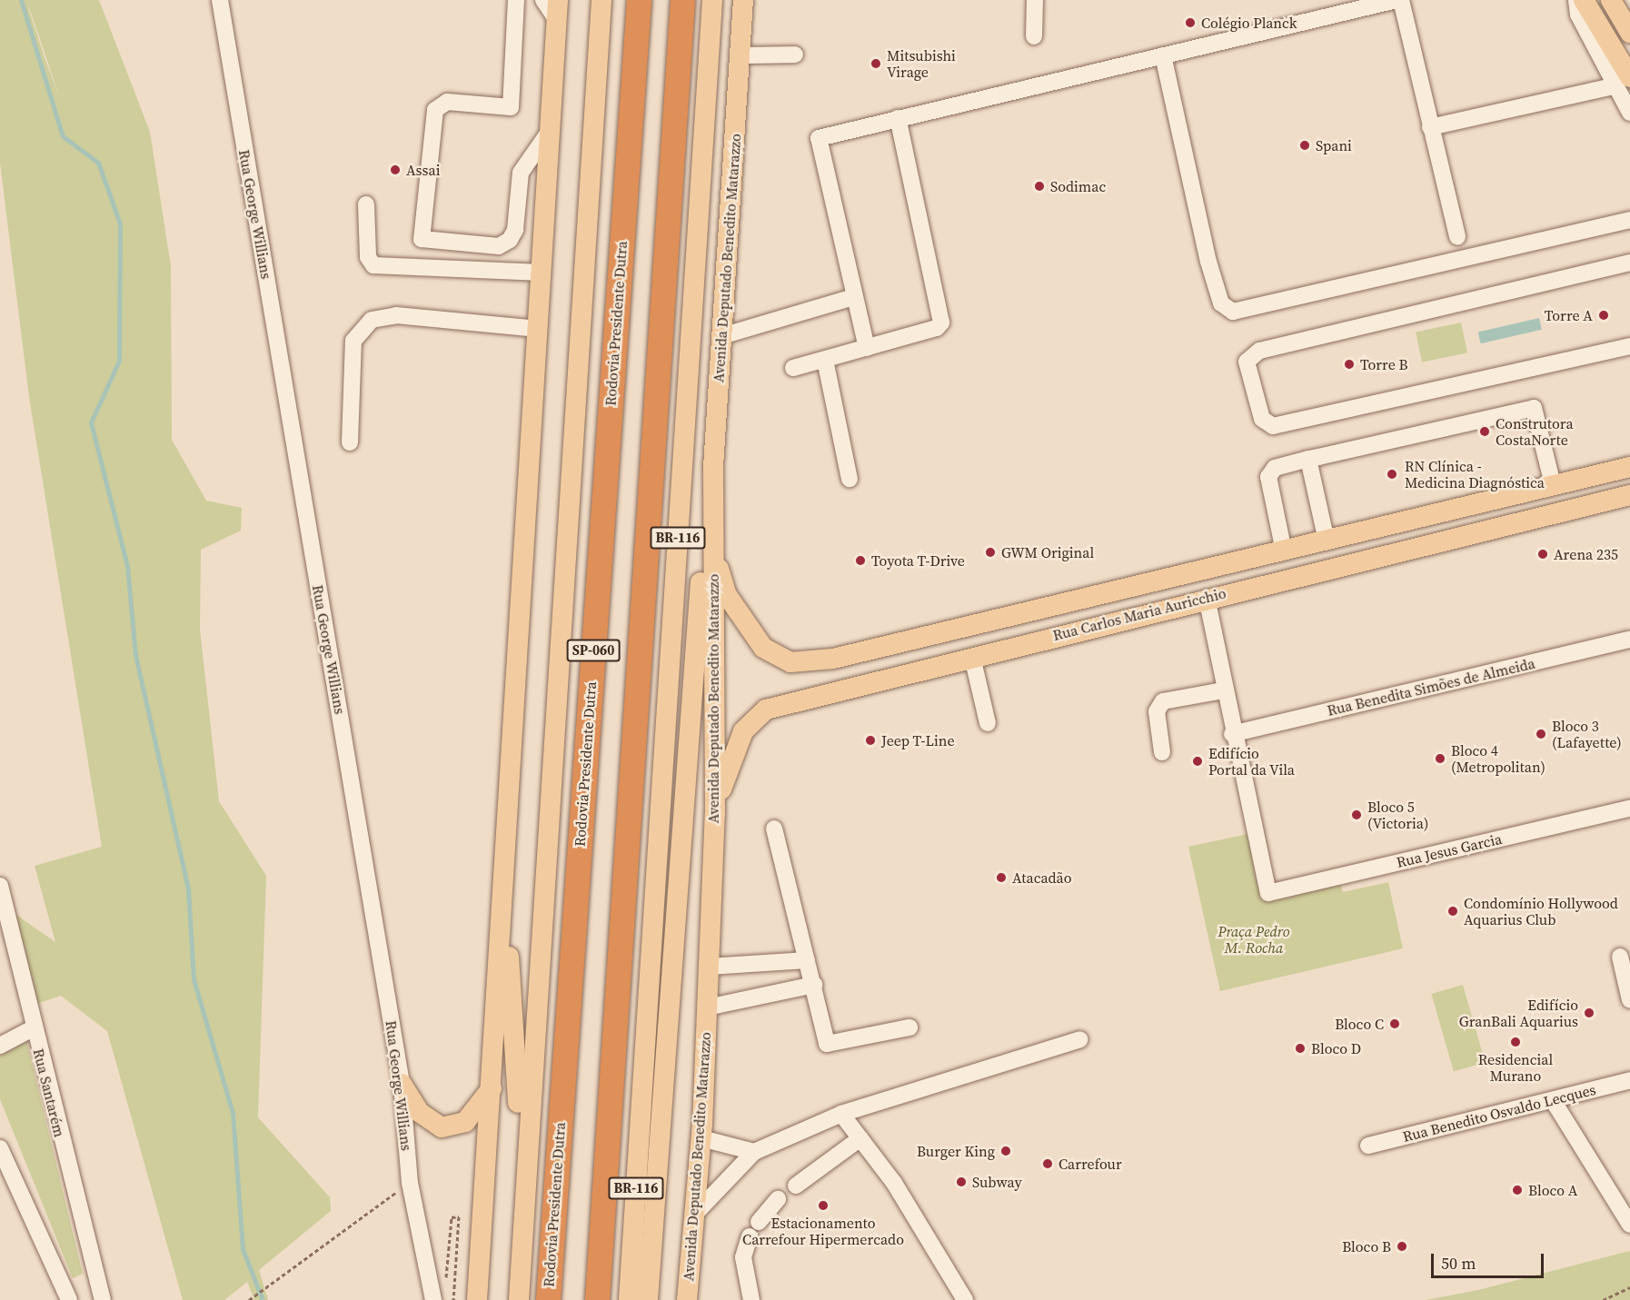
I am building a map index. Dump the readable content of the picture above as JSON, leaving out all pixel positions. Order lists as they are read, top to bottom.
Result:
{
  "streets": {
    "highway": ["Rodovia Presidente Dutra", "SP-060"],
    "main road": ["Avenida Deputado Benedito Matarazzo", "BR-116", "Rua Carlos Maria Auricchio"],
    "street": [
      "Rua George Willians",
      "Rua Benedita Simões de Almeida",
      "Rua Jesus Garcia",
      "Rua Santarém",
      "Rua Benedito Osvaldo Lecques"
    ]
  },
  "crossings": [
    ["Avenida Deputado Benedito Matarazzo", "Rua Carlos Maria Auricchio"],
    ["Rua Benedita Simões de Almeida", "Rua Jesus Garcia"]
  ],
  "parks": ["Praça Pedro M. Rocha"],
  "places": [
    "Colégio Planck",
    "Mitsubishi Virage",
    "Spani",
    "Assai",
    "Sodimac",
    "Torre A",
    "Torre B",
    "Construtora CostaNorte",
    "RN Clínica - Medicina Diagnóstica",
    "GWM Original",
    "Arena 235",
    "Toyota T-Drive",
    "Bloco 3 (Lafayette)",
    "Jeep T-Line",
    "Bloco 4 (Metropolitan)",
    "Edifício Portal da Vila",
    "Bloco 5 (Victoria)",
    "Atacadão",
    "Condomínio Hollywood Aquarius Club",
    "Edifício GranBali Aquarius",
    "Bloco C",
    "Residencial Murano",
    "Bloco D",
    "Burger King",
    "Carrefour",
    "Subway",
    "Bloco A",
    "Estacionamento Carrefour Hipermercado",
    "Bloco B"
  ],
  "scale_bar": "50 m"
}
